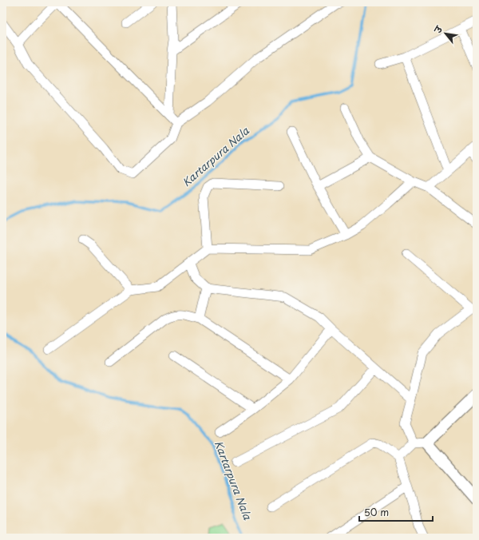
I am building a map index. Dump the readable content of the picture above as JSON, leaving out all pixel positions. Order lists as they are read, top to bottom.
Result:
{
  "water": ["Kartarpura Nala"],
  "scale_bar": "50 m",
  "north": "top left"
}
